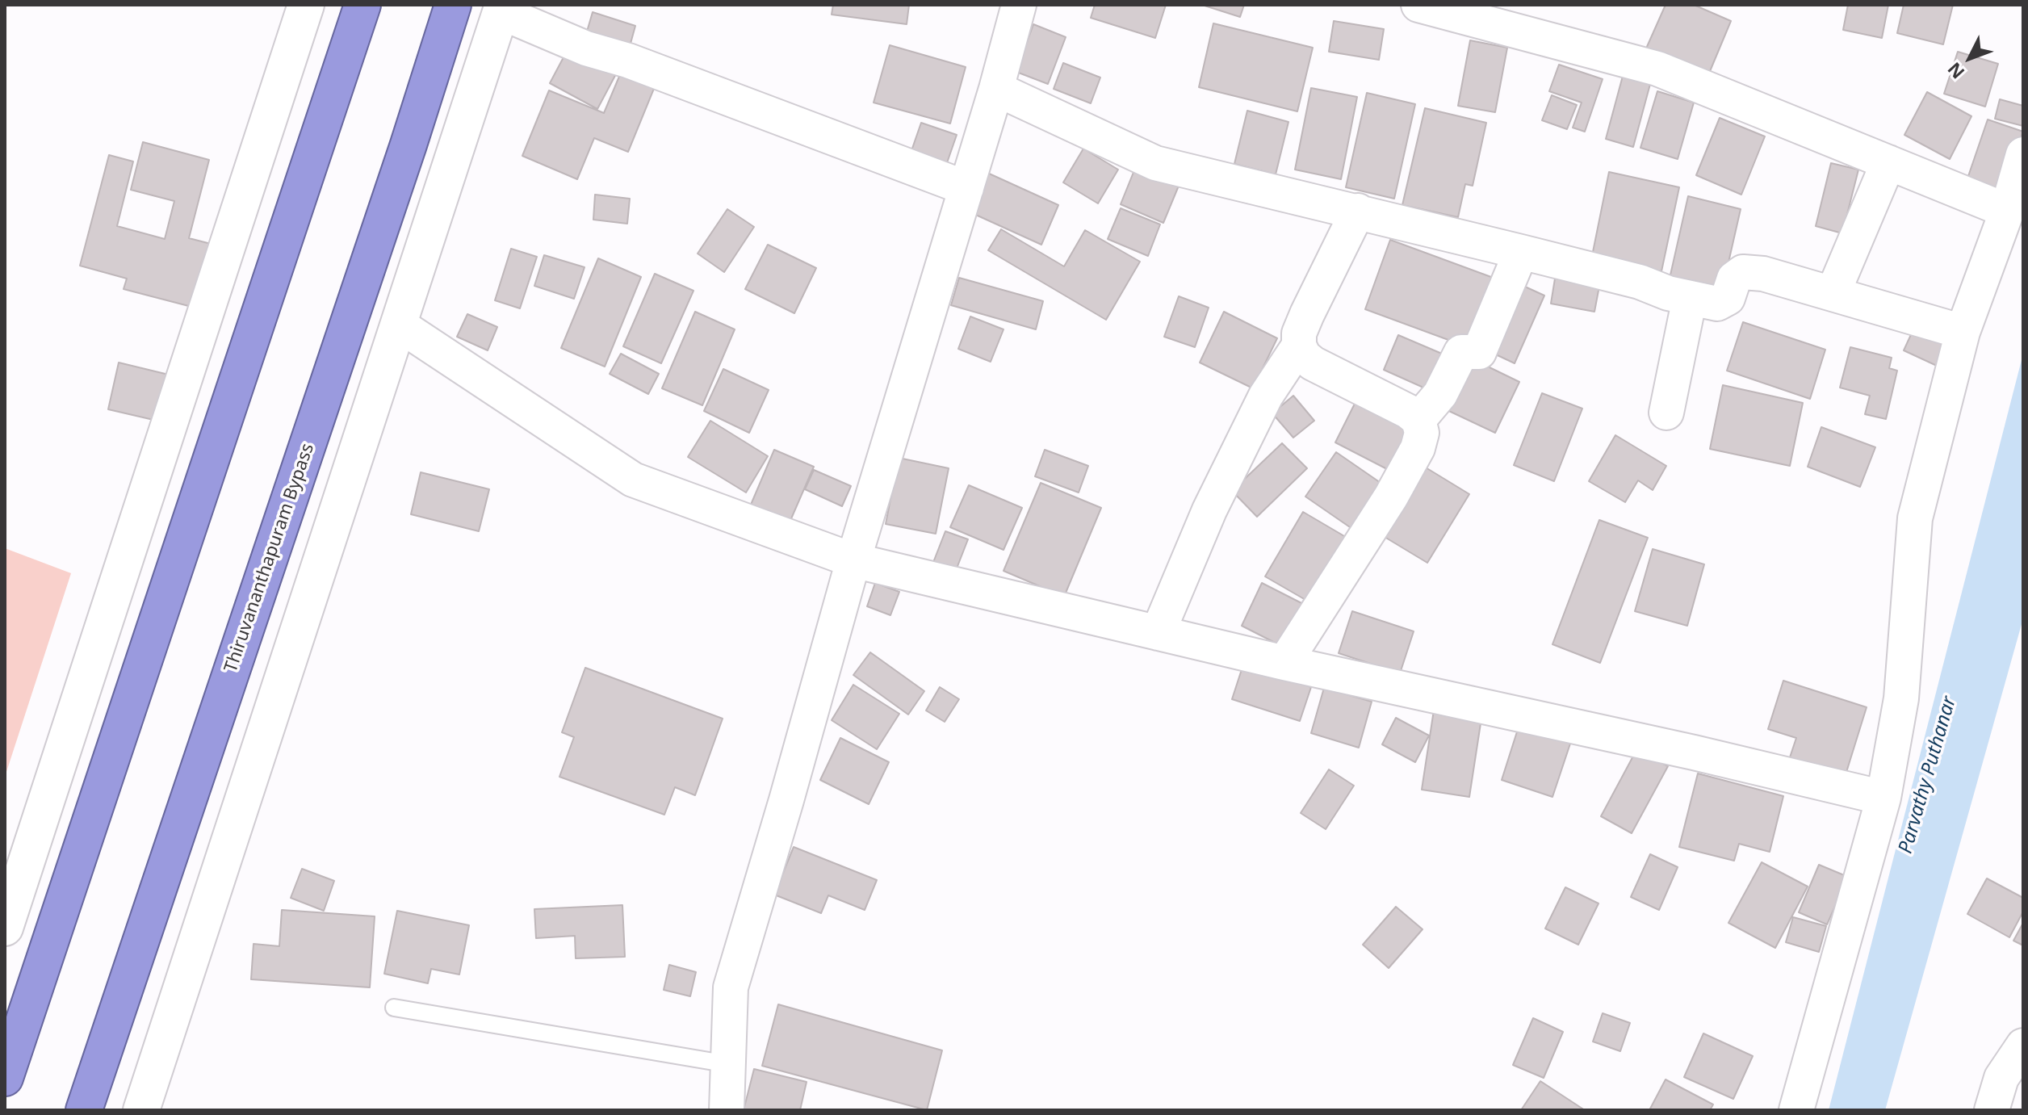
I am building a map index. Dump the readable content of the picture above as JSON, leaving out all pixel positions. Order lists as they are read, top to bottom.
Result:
{
  "streets": {
    "highway": ["Thiruvananthapuram Bypass"]
  },
  "water": ["Parvathy Puthanar"],
  "north": "bottom left"
}
